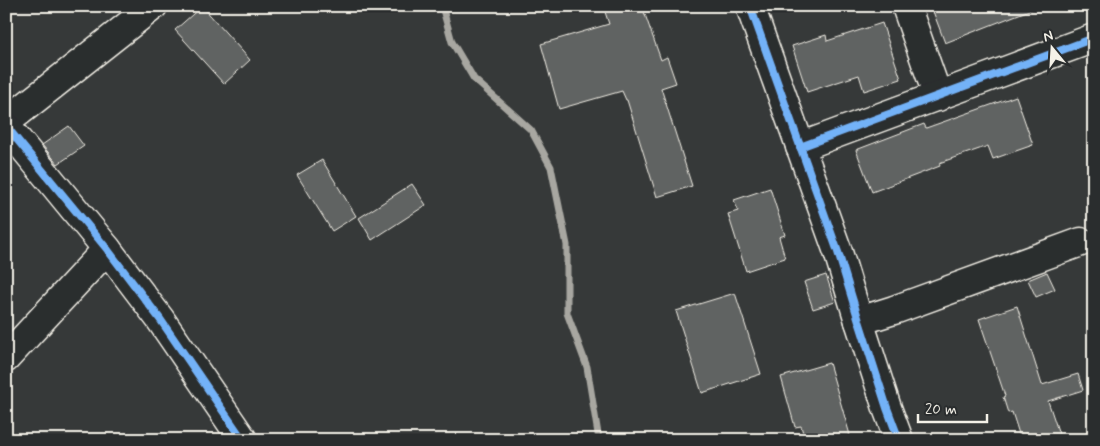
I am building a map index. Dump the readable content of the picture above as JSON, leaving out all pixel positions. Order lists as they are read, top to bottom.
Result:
{
  "scale_bar": "20 m",
  "north": "top"
}
